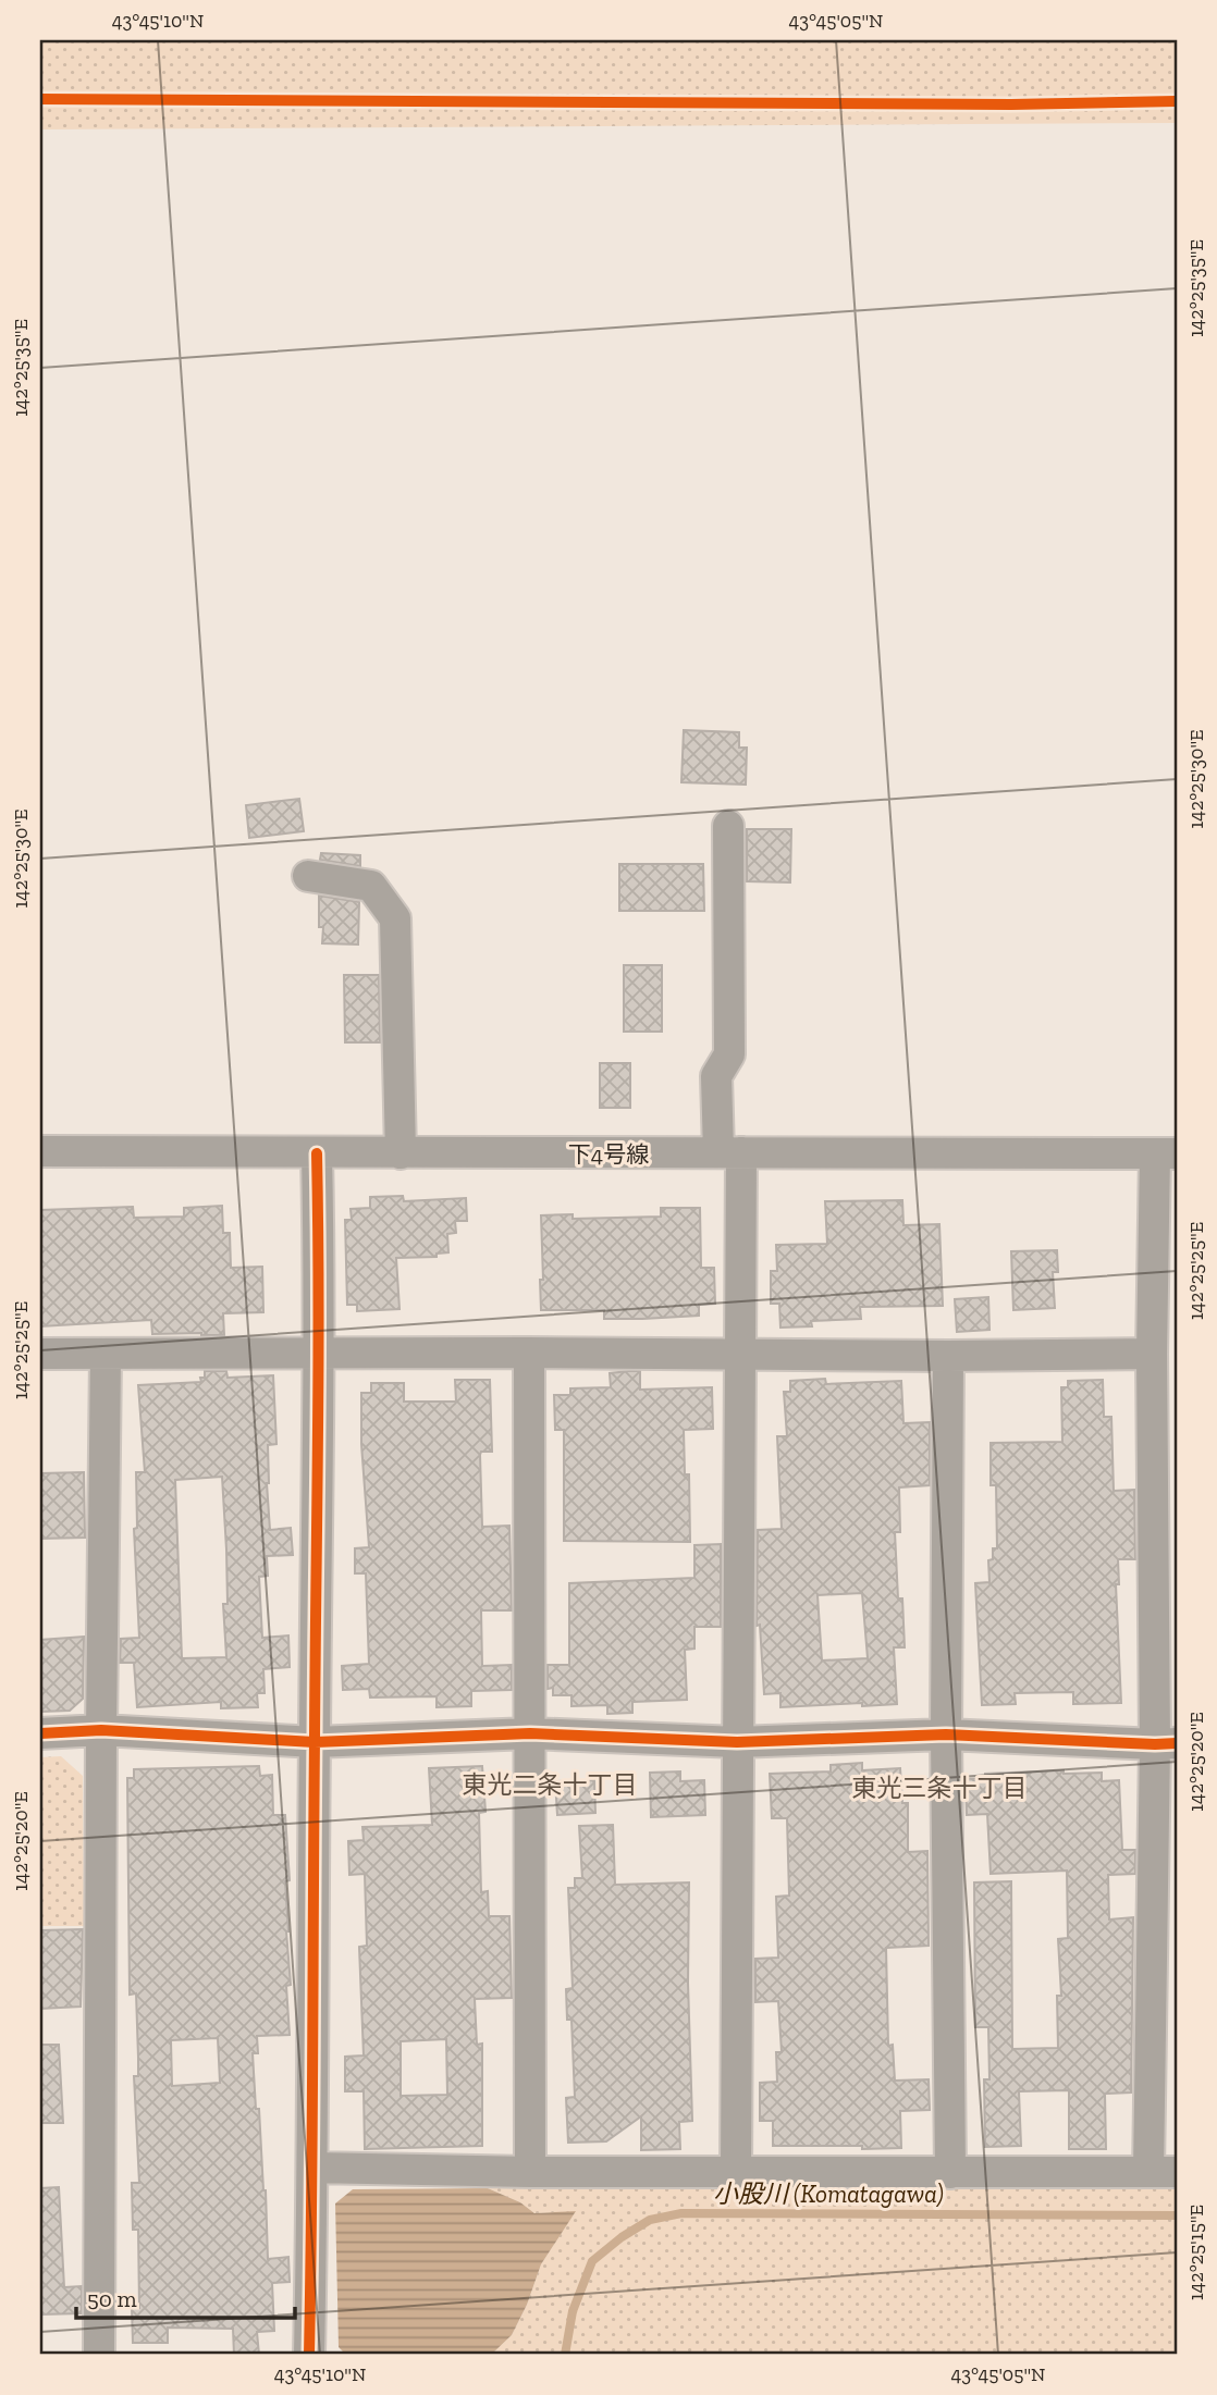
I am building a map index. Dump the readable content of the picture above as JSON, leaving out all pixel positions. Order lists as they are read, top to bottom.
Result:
{
  "streets": {
    "street": ["下4号線"]
  },
  "districts": ["東光二条十丁目", "東光三条十丁目"],
  "water": ["小股川 (Komatagawa)"],
  "scale_bar": "50 m",
  "coordinates": [
    "43°45'10\"N",
    "43°45'05\"N",
    "142°25'35\"E",
    "142°25'30\"E",
    "142°25'25\"E",
    "142°25'20\"E",
    "142°25'15\"E"
  ]
}
